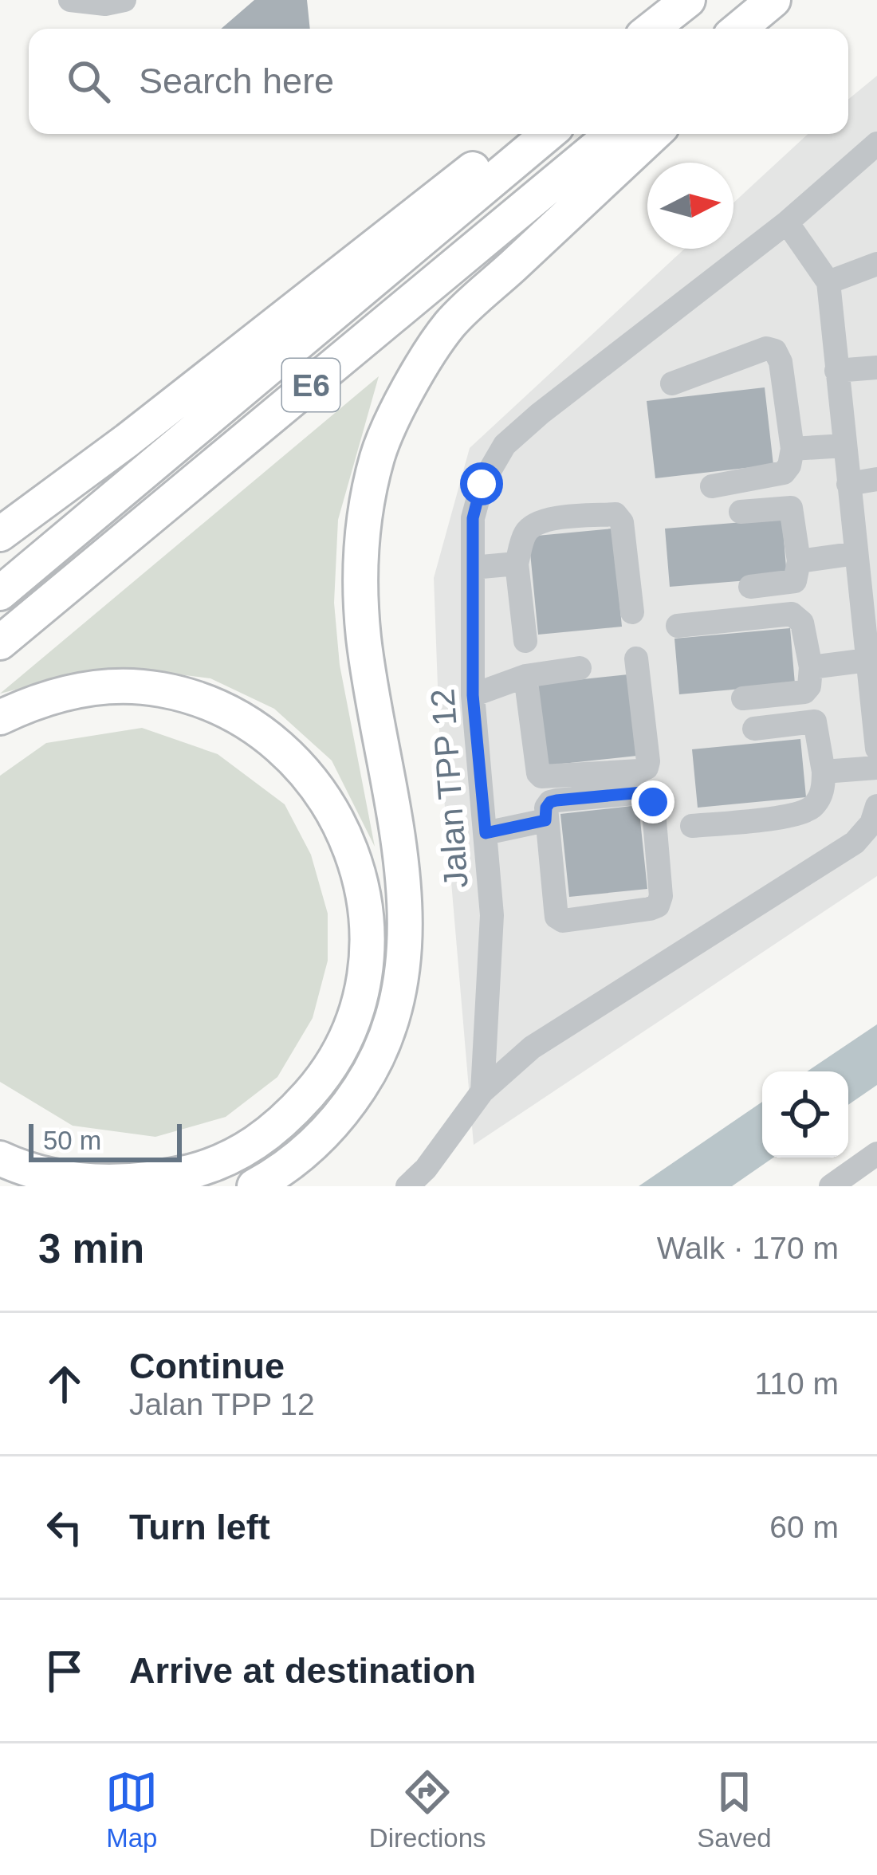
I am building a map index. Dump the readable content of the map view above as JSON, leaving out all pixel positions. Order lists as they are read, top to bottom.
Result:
{
  "streets": {
    "highway": ["E6"],
    "street": ["Jalan TPP 12"]
  },
  "scale_bar": "50 m",
  "north": "right",
  "page": {
    "search": "Search here",
    "scale": "50 m",
    "heading": ["3 min", "Walk · 170 m"],
    "list": [
      ["Continue", "Jalan TPP 12", "110 m"],
      ["Turn left", "60 m"],
      "Arrive at destination"
    ],
    "nav": ["Map", "Directions", "Saved"]
  }
}
